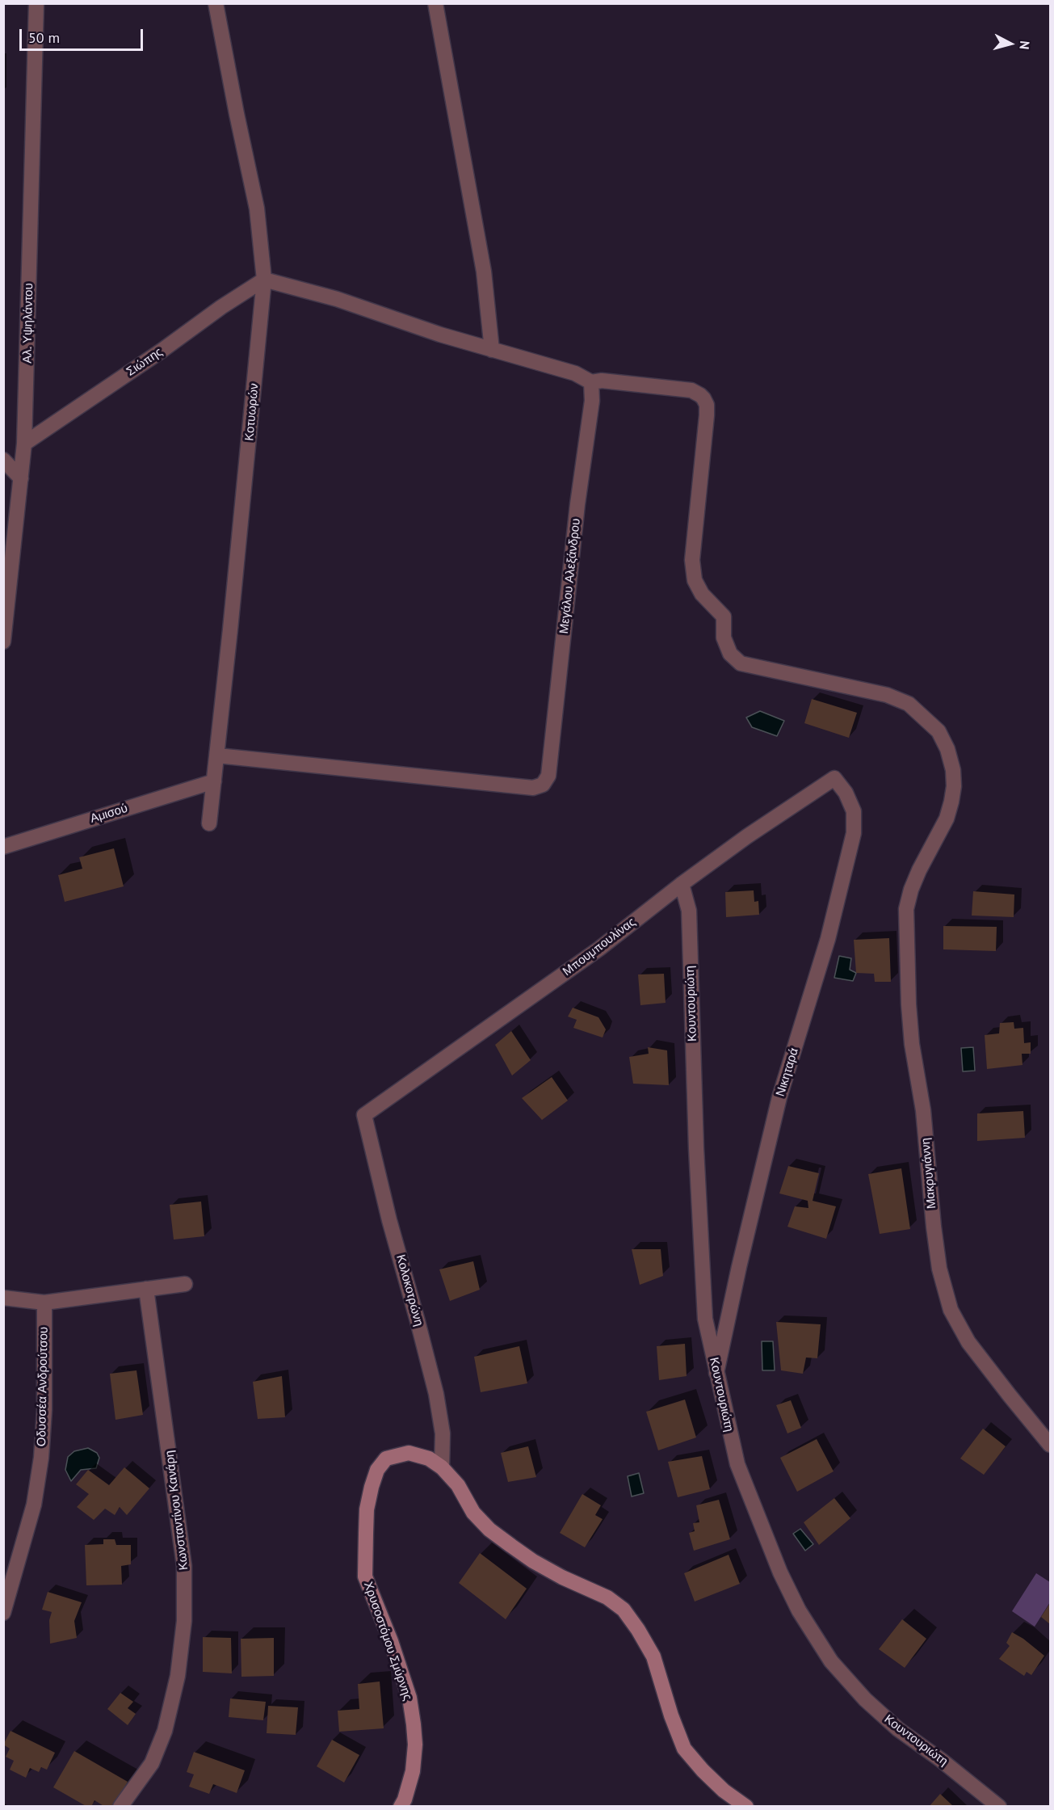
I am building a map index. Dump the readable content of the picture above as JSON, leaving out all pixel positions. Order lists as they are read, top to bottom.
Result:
{
  "streets": {
    "street": [
      "Αλ. Υψηλάντου",
      "Σιώπης",
      "Κοτυωρών",
      "Μεγάλου Αλεξάνδρου",
      "Αμισού",
      "Μπουμπουλίνας",
      "Κουντουριώτη",
      "Νικηταρά",
      "Μακρυγιάννη",
      "Κολοκοτρώνη",
      "Οδυσσέα Ανδρούτσου",
      "Κωνσταντίνου Κανάρη",
      "Χρυσοστόμου Σμύρνης"
    ]
  },
  "crossings": [
    ["Αλ. Υψηλάντου", "Σιώπης"],
    ["Σιώπης", "Κοτυωρών"],
    ["Κοτυωρών", "Μεγάλου Αλεξάνδρου"],
    ["Κοτυωρών", "Αμισού"],
    ["Μεγάλου Αλεξάνδρου", "Μακρυγιάννη"],
    ["Μπουμπουλίνας", "Κουντουριώτη"],
    ["Μπουμπουλίνας", "Νικηταρά"],
    ["Μπουμπουλίνας", "Κολοκοτρώνη"],
    ["Κουντουριώτη", "Νικηταρά"],
    ["Κολοκοτρώνη", "Χρυσοστόμου Σμύρνης"]
  ],
  "scale_bar": "50 m",
  "north": "right"
}
